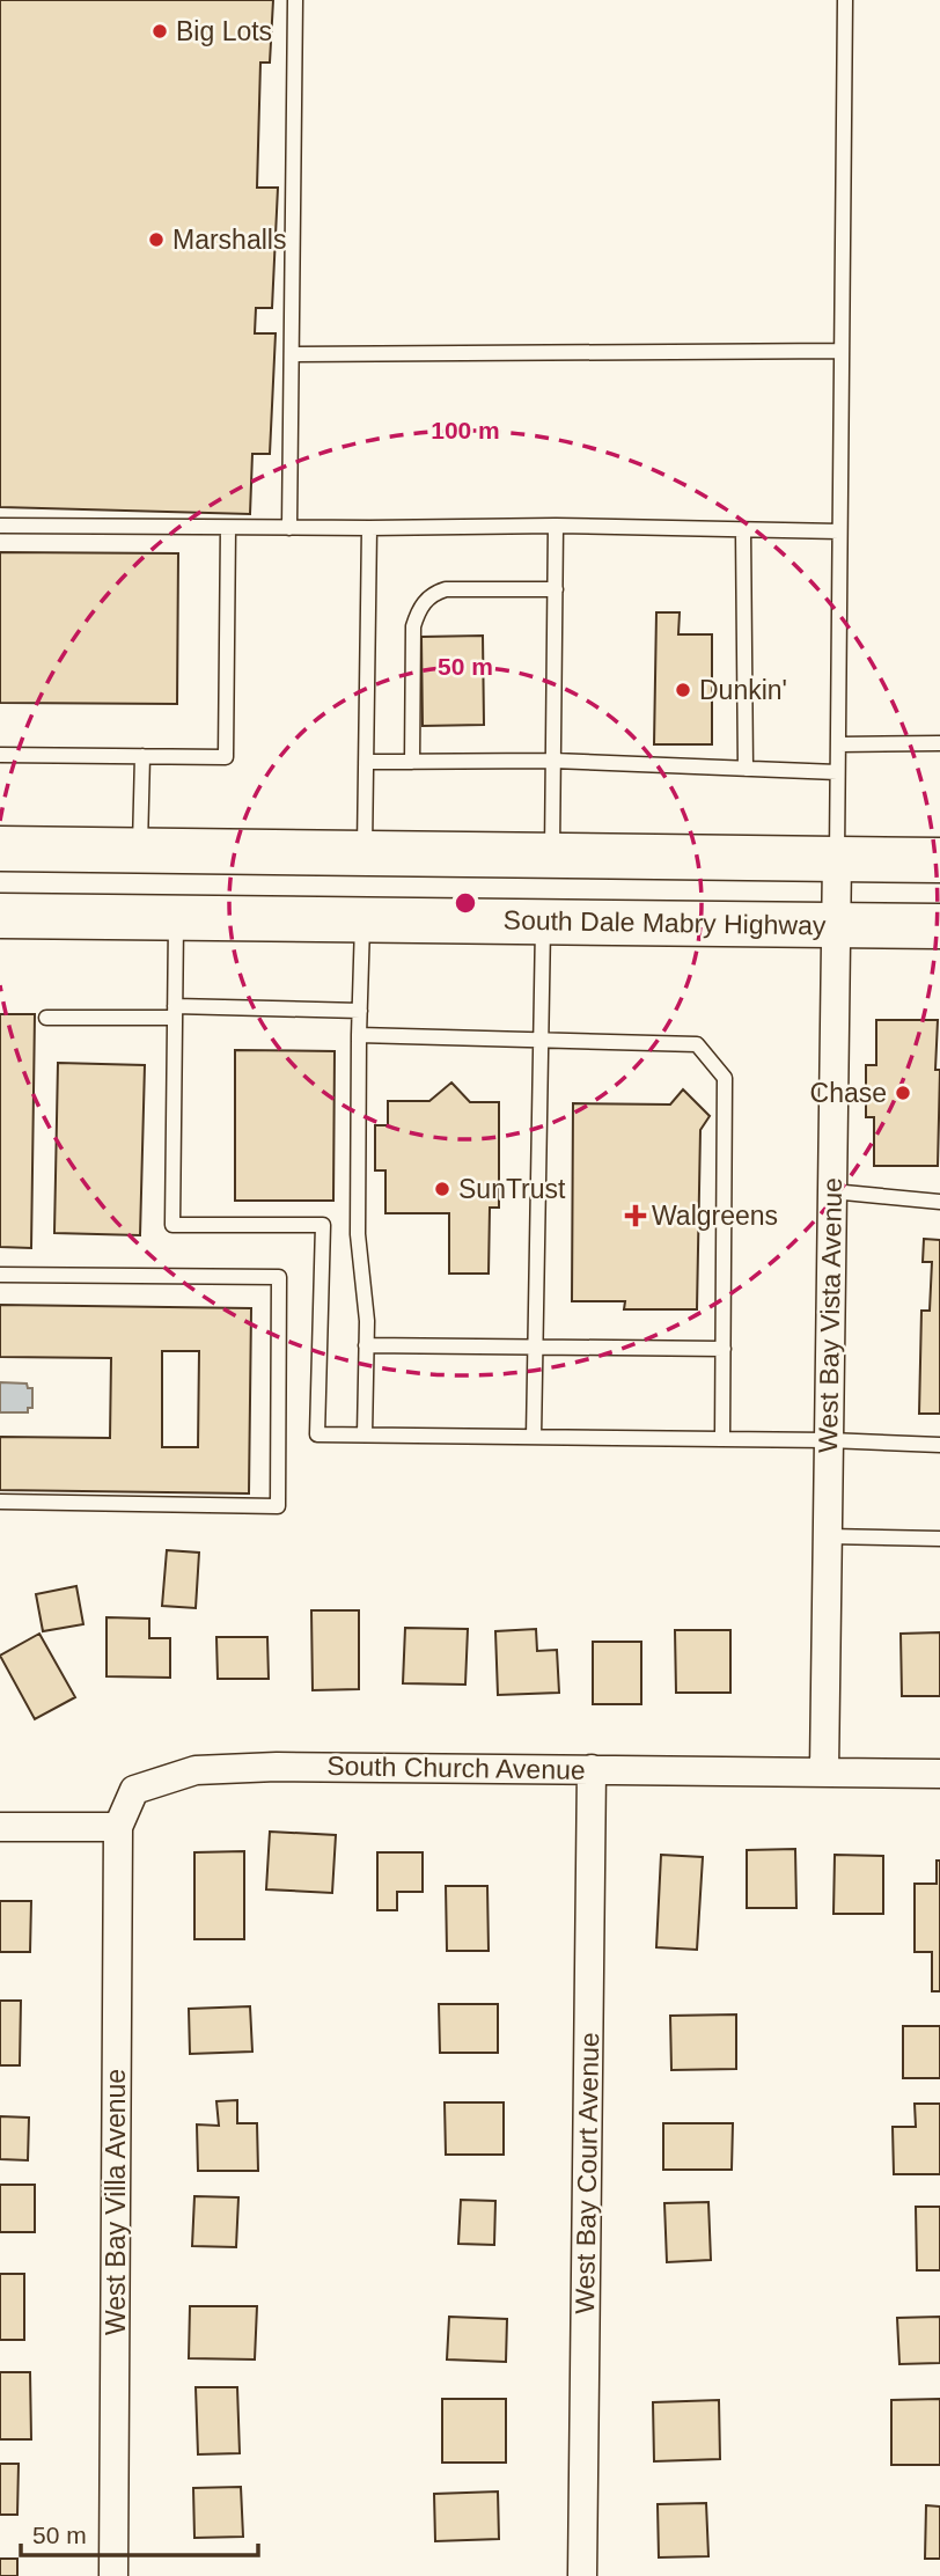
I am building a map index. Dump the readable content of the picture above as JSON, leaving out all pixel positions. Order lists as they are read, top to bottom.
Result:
{
  "streets": {
    "main road": ["South Dale Mabry Highway"],
    "street": [
      "West Bay Vista Avenue",
      "South Church Avenue",
      "West Bay Court Avenue",
      "West Bay Villa Avenue"
    ]
  },
  "crossings": [
    ["South Dale Mabry Highway", "West Bay Vista Avenue"],
    ["West Bay Vista Avenue", "South Church Avenue"],
    ["South Church Avenue", "West Bay Court Avenue"],
    ["South Church Avenue", "West Bay Villa Avenue"]
  ],
  "places": {
    "other": [
      "Big Lots",
      "Marshalls",
      "Dunkin'",
      "Chase",
      "SunTrust"
    ],
    "health": ["Walgreens"]
  },
  "scale_bar": "50 m",
  "rings": ["100 m", "50 m"]
}
